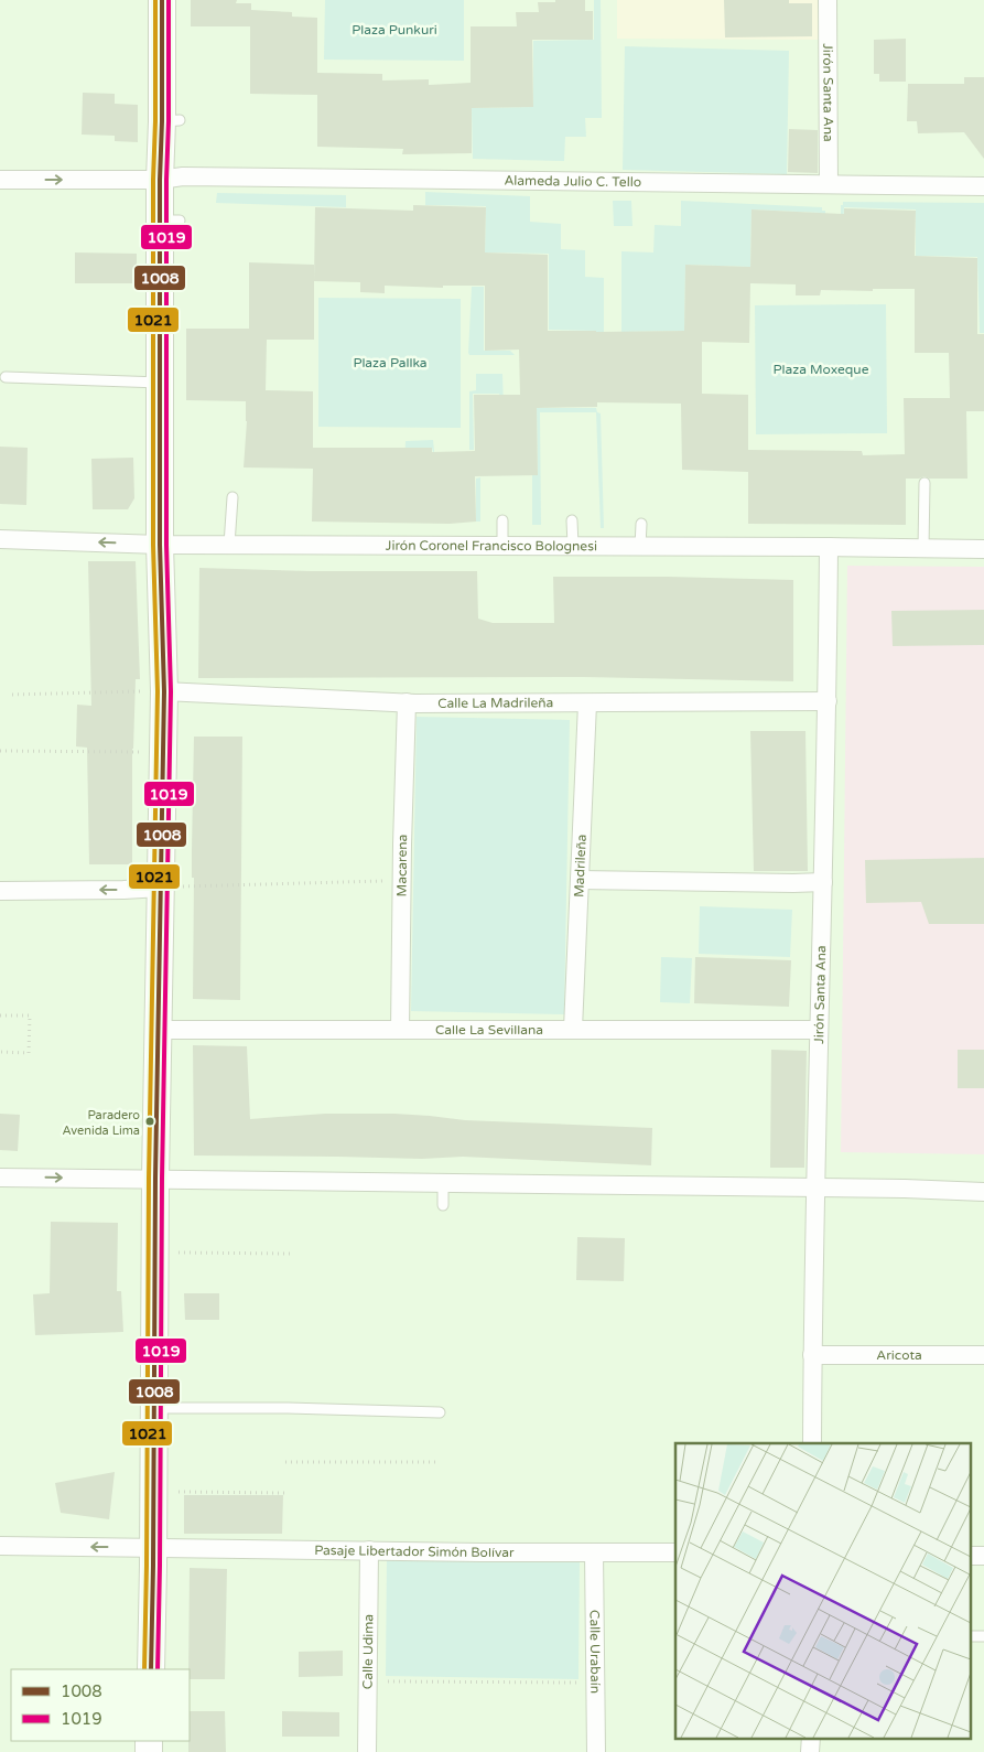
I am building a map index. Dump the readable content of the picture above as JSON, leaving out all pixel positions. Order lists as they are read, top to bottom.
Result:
{
  "streets": {
    "street": [
      "Jirón Santa Ana",
      "Alameda Julio C. Tello",
      "Jirón Coronel Francisco Bolognesi",
      "Calle La Madrileña",
      "Macarena",
      "Madrileña",
      "Calle La Sevillana",
      "Aricota",
      "Pasaje Libertador Simón Bolívar",
      "Calle Udima",
      "Calle Urabaín"
    ]
  },
  "crossings": [
    ["Jirón Santa Ana", "Alameda Julio C. Tello"],
    ["Jirón Santa Ana", "Jirón Coronel Francisco Bolognesi"],
    ["Jirón Santa Ana", "Calle La Madrileña"],
    ["Jirón Santa Ana", "Calle La Sevillana"],
    ["Jirón Santa Ana", "Aricota"],
    ["Calle La Madrileña", "Macarena"],
    ["Calle La Madrileña", "Madrileña"],
    ["Macarena", "Calle La Sevillana"],
    ["Madrileña", "Calle La Sevillana"],
    ["Pasaje Libertador Simón Bolívar", "Calle Udima"],
    ["Pasaje Libertador Simón Bolívar", "Calle Urabaín"]
  ],
  "parks": ["Plaza Punkuri", "Plaza Pallka", "Plaza Moxeque"],
  "places": ["Paradero Avenida Lima"],
  "lines": ["transit line 1008", "transit line 1019", "transit line 1021"],
  "legend": ["1008", "1019"]
}
